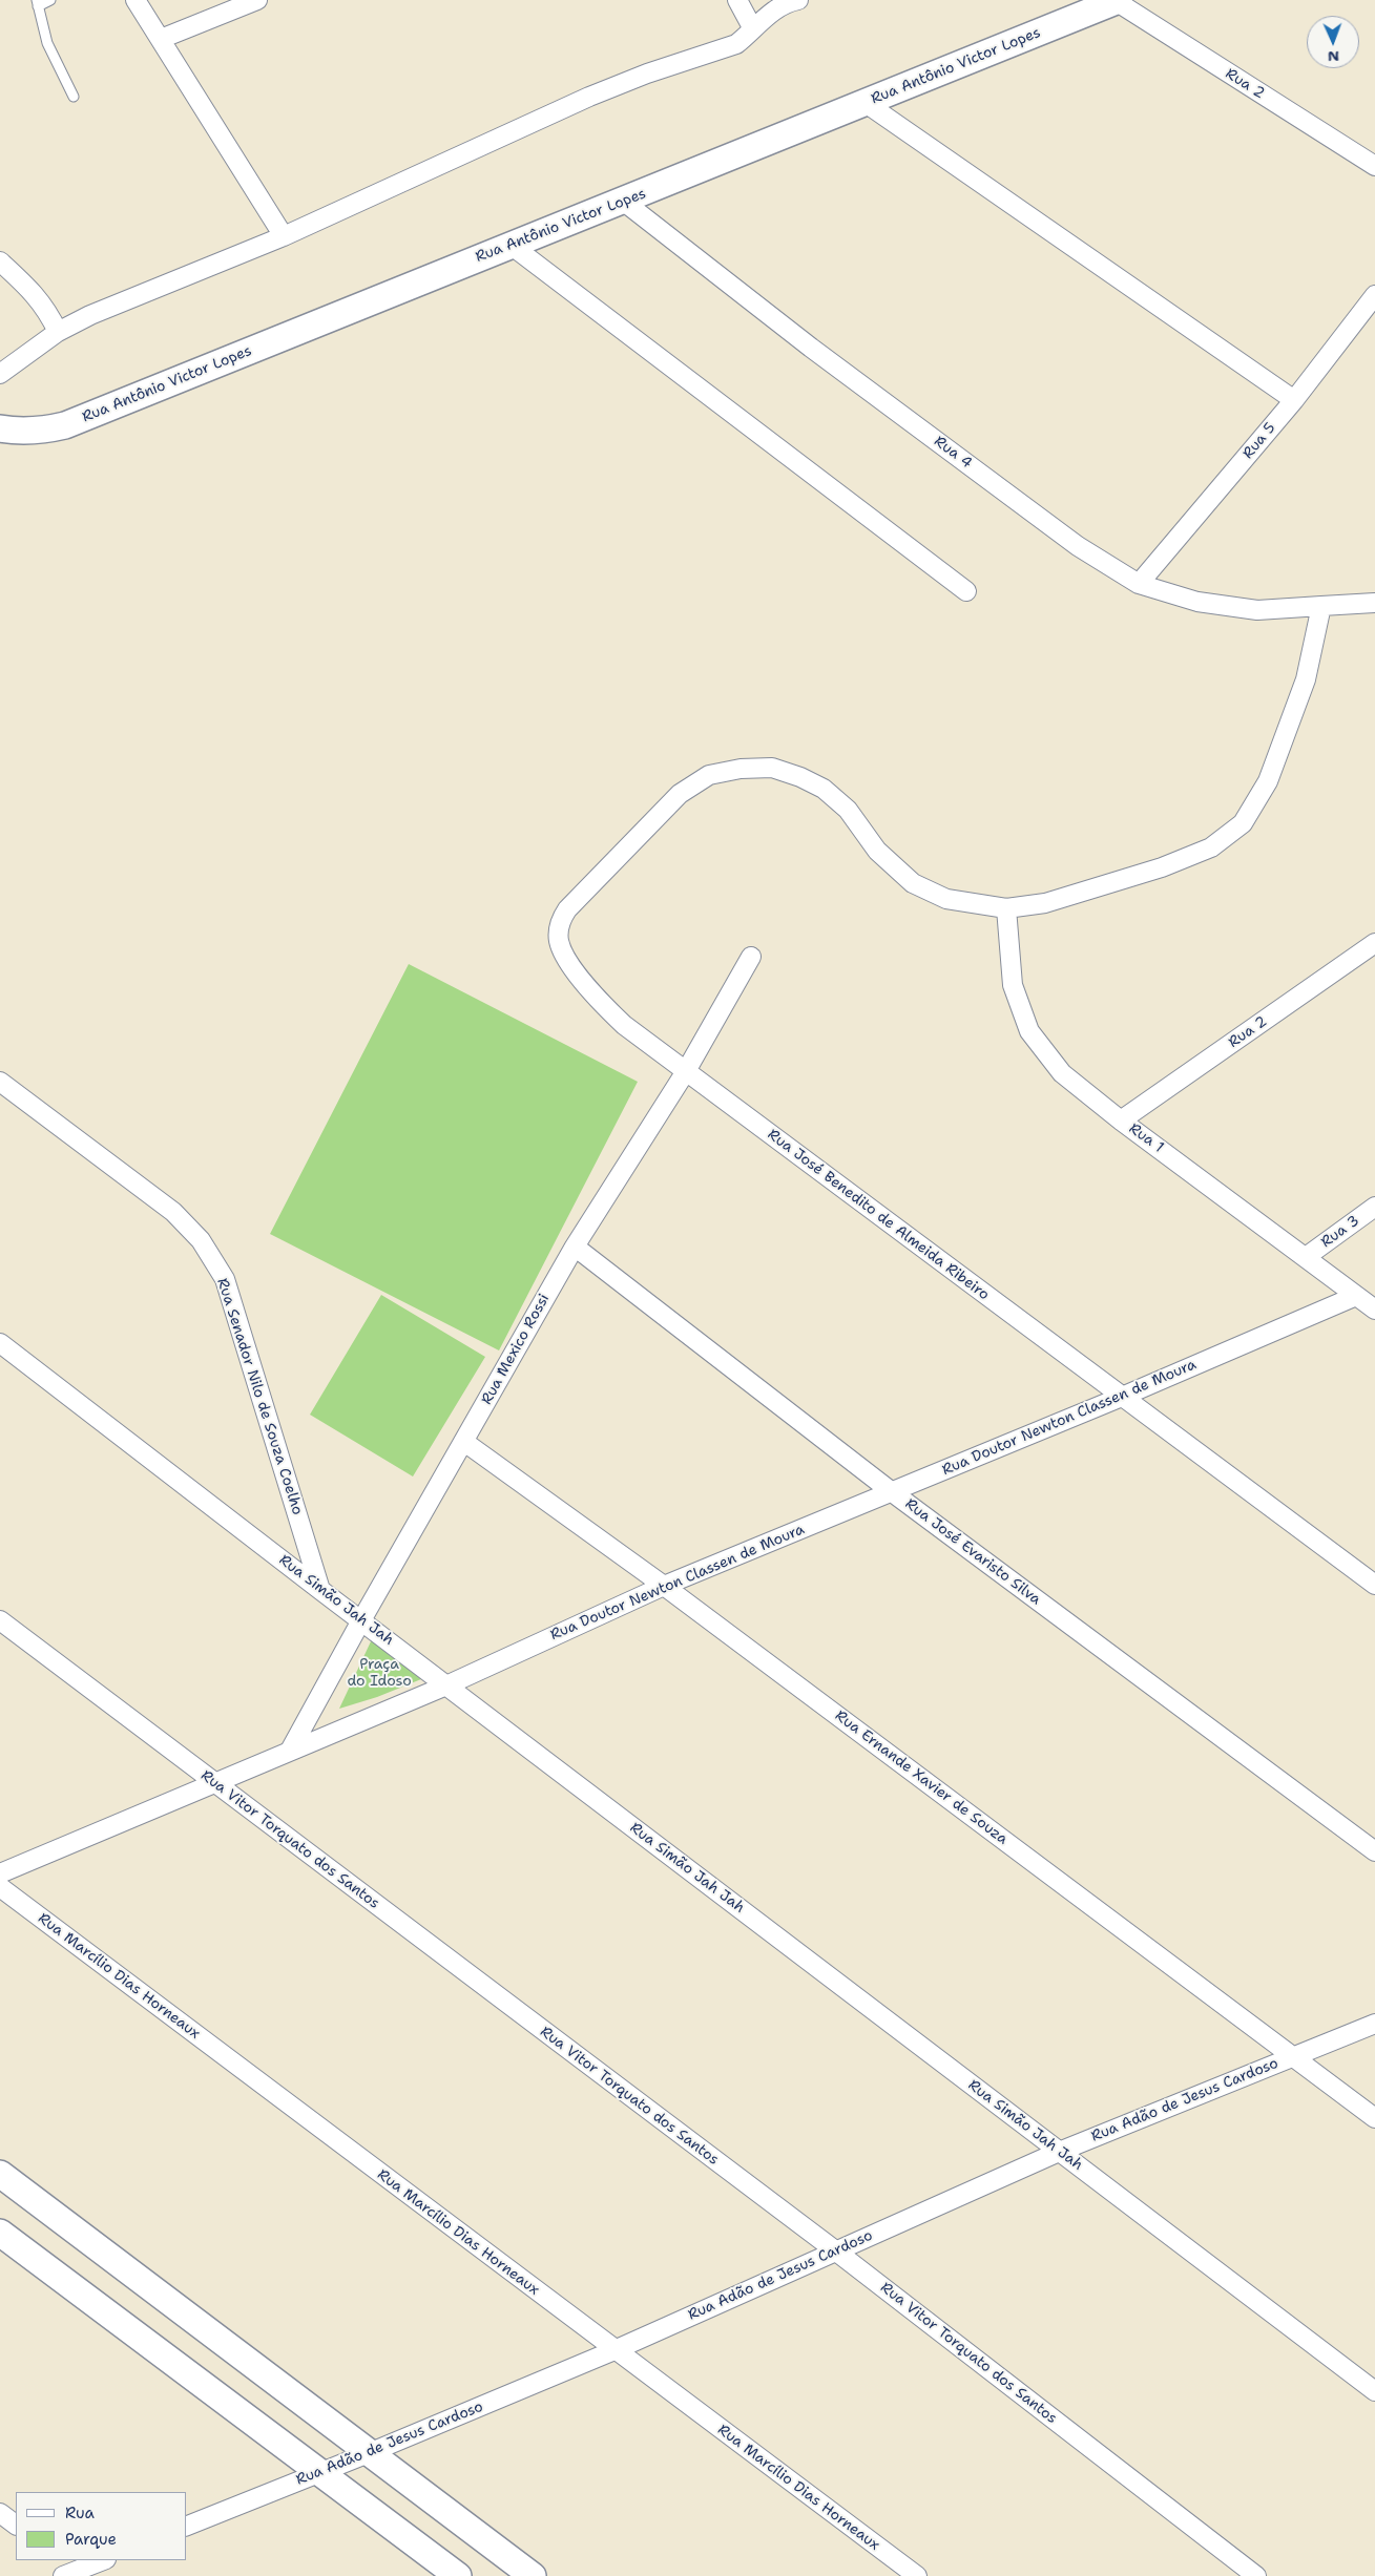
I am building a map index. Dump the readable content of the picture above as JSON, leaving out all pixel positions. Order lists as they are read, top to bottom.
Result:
{
  "streets": {
    "main road": ["Rua Antônio Victor Lopes"],
    "street": [
      "Rua 2",
      "Rua 5",
      "Rua 4",
      "Rua 1",
      "Rua José Benedito de Almeida Ribeiro",
      "Rua 3",
      "Rua Mexico Rossi",
      "Rua Senador Nilo de Souza Coelho",
      "Rua Doutor Newton Classen de Moura",
      "Rua José Evaristo Silva",
      "Rua Simão Jah Jah",
      "Rua Ernande Xavier de Souza",
      "Rua Vitor Torquato dos Santos",
      "Rua Marcílio Dias Horneaux",
      "Rua Adão de Jesus Cardoso"
    ]
  },
  "crossings": [
    ["Rua Antônio Victor Lopes", "Rua 2"],
    ["Rua Antônio Victor Lopes", "Rua 4"],
    ["Rua 2", "Rua 1"],
    ["Rua 5", "Rua 4"],
    ["Rua 4", "Rua José Benedito de Almeida Ribeiro"],
    ["Rua 1", "Rua José Benedito de Almeida Ribeiro"],
    ["Rua 1", "Rua 3"],
    ["Rua 1", "Rua Doutor Newton Classen de Moura"],
    ["Rua José Benedito de Almeida Ribeiro", "Rua Mexico Rossi"],
    ["Rua José Benedito de Almeida Ribeiro", "Rua Doutor Newton Classen de Moura"],
    ["Rua Mexico Rossi", "Rua Doutor Newton Classen de Moura"],
    ["Rua Mexico Rossi", "Rua José Evaristo Silva"],
    ["Rua Mexico Rossi", "Rua Simão Jah Jah"],
    ["Rua Mexico Rossi", "Rua Ernande Xavier de Souza"],
    ["Rua Senador Nilo de Souza Coelho", "Rua Simão Jah Jah"],
    ["Rua Doutor Newton Classen de Moura", "Rua José Evaristo Silva"],
    ["Rua Doutor Newton Classen de Moura", "Rua Simão Jah Jah"],
    ["Rua Doutor Newton Classen de Moura", "Rua Ernande Xavier de Souza"],
    ["Rua Doutor Newton Classen de Moura", "Rua Vitor Torquato dos Santos"],
    ["Rua Simão Jah Jah", "Rua Adão de Jesus Cardoso"],
    ["Rua Ernande Xavier de Souza", "Rua Adão de Jesus Cardoso"],
    ["Rua Vitor Torquato dos Santos", "Rua Adão de Jesus Cardoso"],
    ["Rua Marcílio Dias Horneaux", "Rua Adão de Jesus Cardoso"]
  ],
  "parks": ["Praça do Idoso"],
  "legend": ["Rua", "Parque"],
  "north": "bottom"
}
